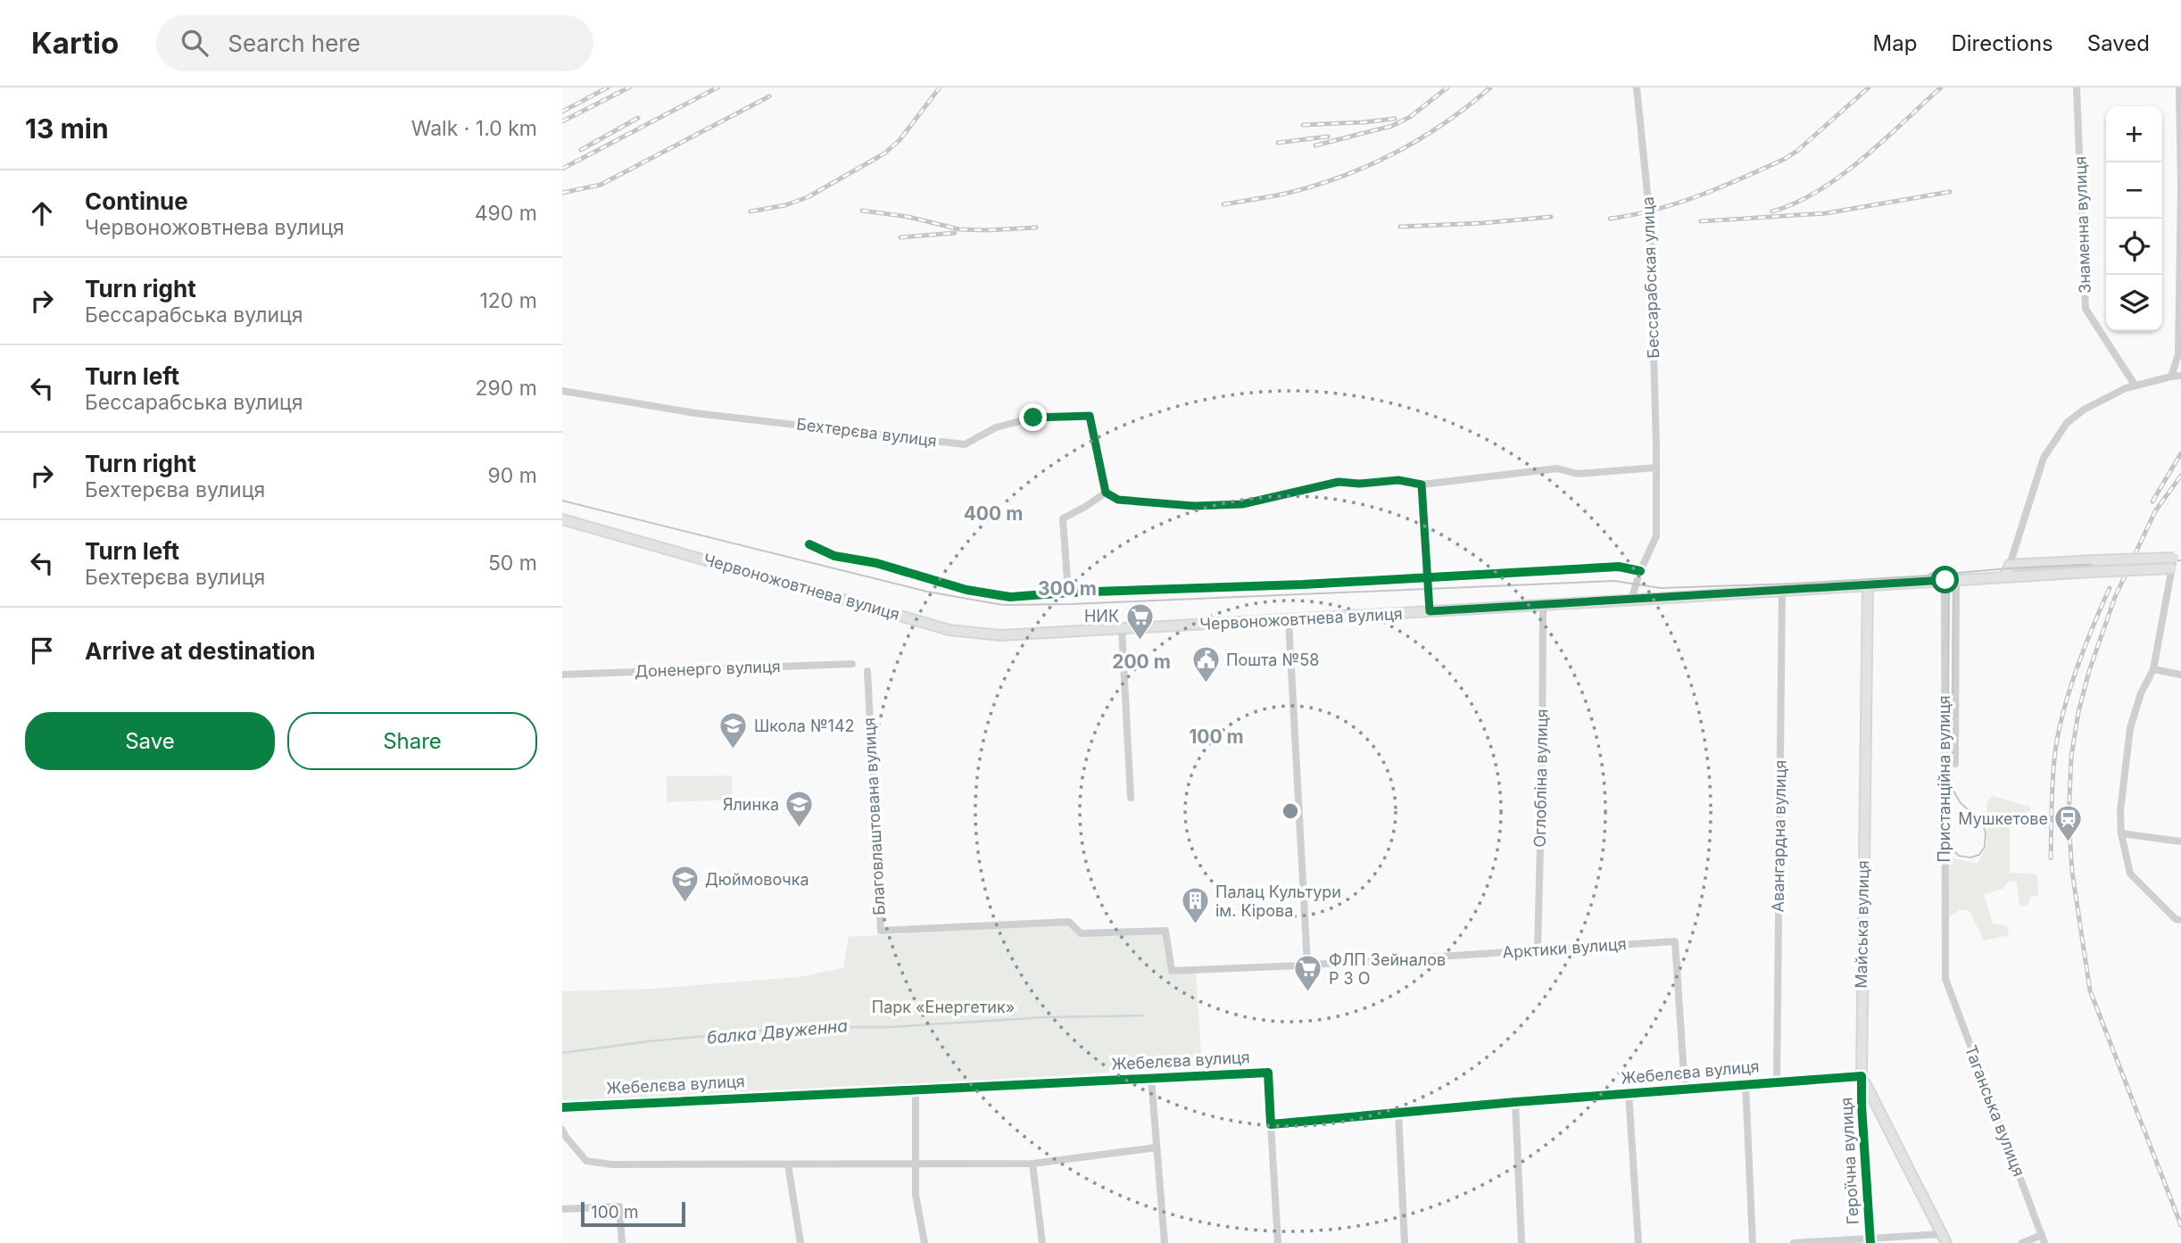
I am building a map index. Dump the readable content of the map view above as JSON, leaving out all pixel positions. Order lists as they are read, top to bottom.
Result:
{
  "streets": {
    "main road": ["Червоножовтнева вулиця", "Майська вулиця"],
    "street": [
      "Знаменна вулиця",
      "Бессарабская улица",
      "Бехтерєва вулиця",
      "Доненерго вулиця",
      "Оглобліна вулиця",
      "Пристанційна вулиця",
      "Благовлаштована вулиця",
      "Авангардна вулиця",
      "Арктики вулиця",
      "Жебелєва вулиця",
      "Таганська вулиця",
      "Героїчна вулиця"
    ]
  },
  "crossings": [
    ["Бессарабская улица", "Червоножовтнева вулиця"],
    ["Червоножовтнева вулиця", "Оглобліна вулиця"],
    ["Червоножовтнева вулиця", "Пристанційна вулиця"],
    ["Червоножовтнева вулиця", "Авангардна вулиця"],
    ["Червоножовтнева вулиця", "Майська вулиця"],
    ["Оглобліна вулиця", "Арктики вулиця"],
    ["Пристанційна вулиця", "Таганська вулиця"],
    ["Благовлаштована вулиця", "Арктики вулиця"],
    ["Авангардна вулиця", "Жебелєва вулиця"],
    ["Майська вулиця", "Жебелєва вулиця"],
    ["Майська вулиця", "Героїчна вулиця"],
    ["Арктики вулиця", "Жебелєва вулиця"],
    ["Жебелєва вулиця", "Героїчна вулиця"]
  ],
  "water": ["балка Двуженна"],
  "parks": ["Парк «Енергетик»"],
  "places": {
    "supermarket": ["НИК", "ФЛП Зейналов Р З О"],
    "public building": ["Пошта №58"],
    "school or university": ["Школа №142", "Ялинка", "Дюймовочка"],
    "station": ["Мушкетове"],
    "building": ["Палац Культури ім. Кірова"]
  },
  "scale_bar": "100 m",
  "page": {
    "header": "Kartio",
    "search": "Search here",
    "nav": ["Map", "Directions", "Saved"],
    "heading": ["13 min", "Walk · 1.0 km"],
    "map_buttons": ["+", "−"],
    "list": [
      ["Continue", "Червоножовтнева вулиця", "490 m"],
      ["Turn right", "Бессарабська вулиця", "120 m"],
      ["Turn left", "Бессарабська вулиця", "290 m"],
      ["Turn right", "Бехтерєва вулиця", "90 m"],
      ["Turn left", "Бехтерєва вулиця", "50 m"],
      "Arrive at destination"
    ],
    "buttons": ["Save", "Share"],
    "scale": "100 m"
  },
  "rings": [
    "400 m",
    "300 m",
    "200 m",
    "100 m"
  ]
}
